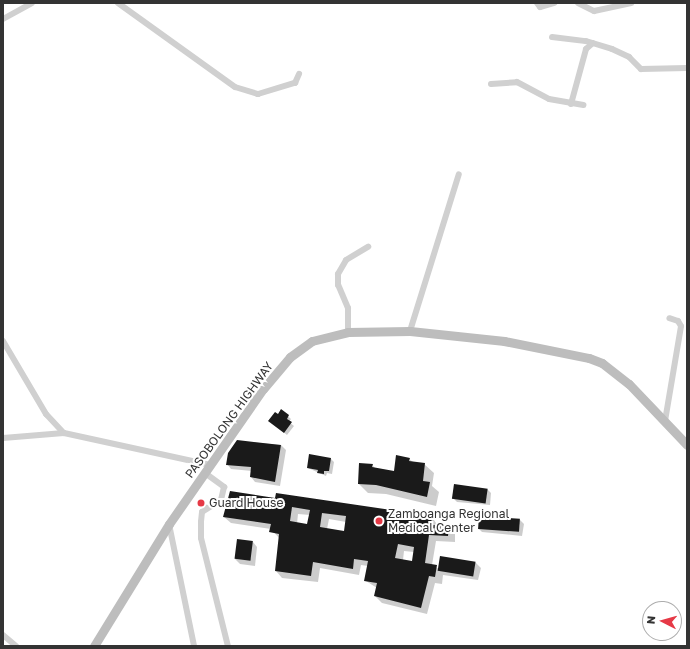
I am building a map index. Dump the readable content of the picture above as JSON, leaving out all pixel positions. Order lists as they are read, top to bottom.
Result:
{
  "streets": {
    "street": ["PASOBOLONG HIGHWAY"]
  },
  "places": ["Guard House", "Zamboanga Regional Medical Center"],
  "north": "left"
}
